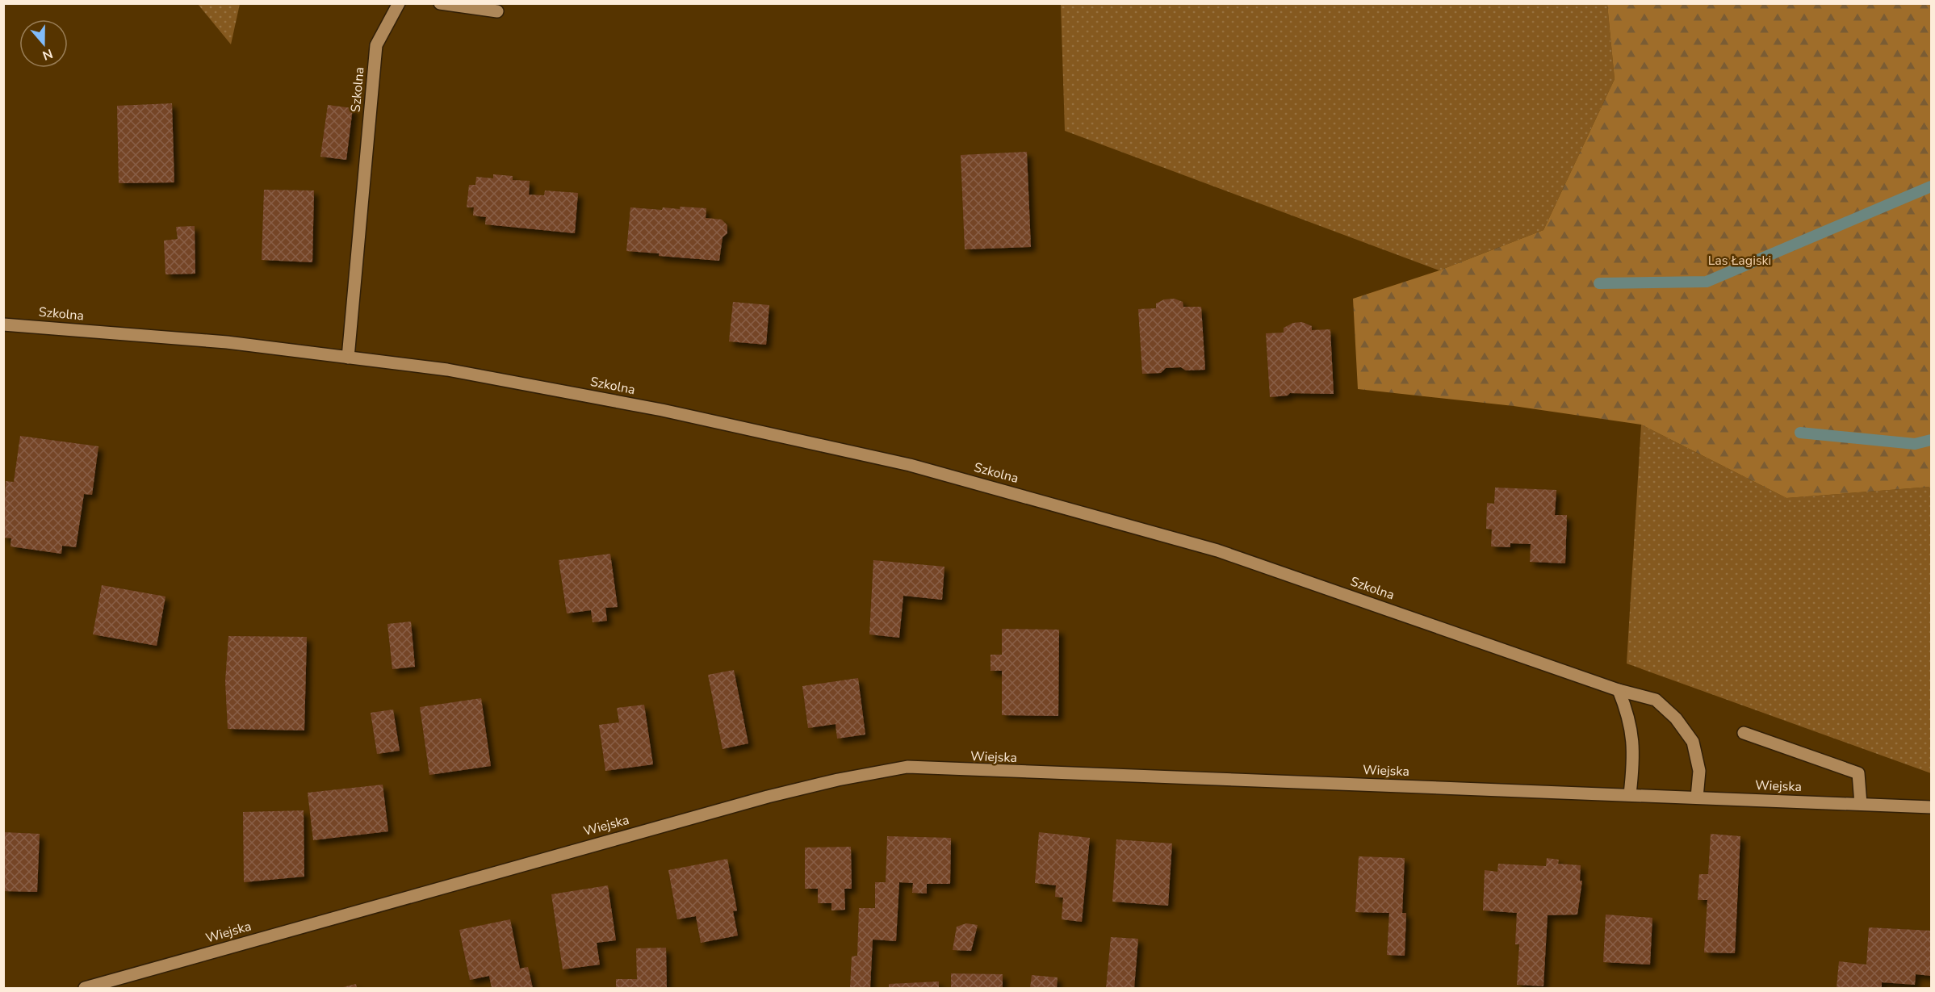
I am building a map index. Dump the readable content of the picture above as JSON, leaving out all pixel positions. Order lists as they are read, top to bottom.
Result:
{
  "streets": {
    "street": ["Szkolna", "Wiejska"]
  },
  "crossings": [
    ["Szkolna", "Wiejska"]
  ],
  "parks": ["Las Łagiski"],
  "north": "bottom"
}
